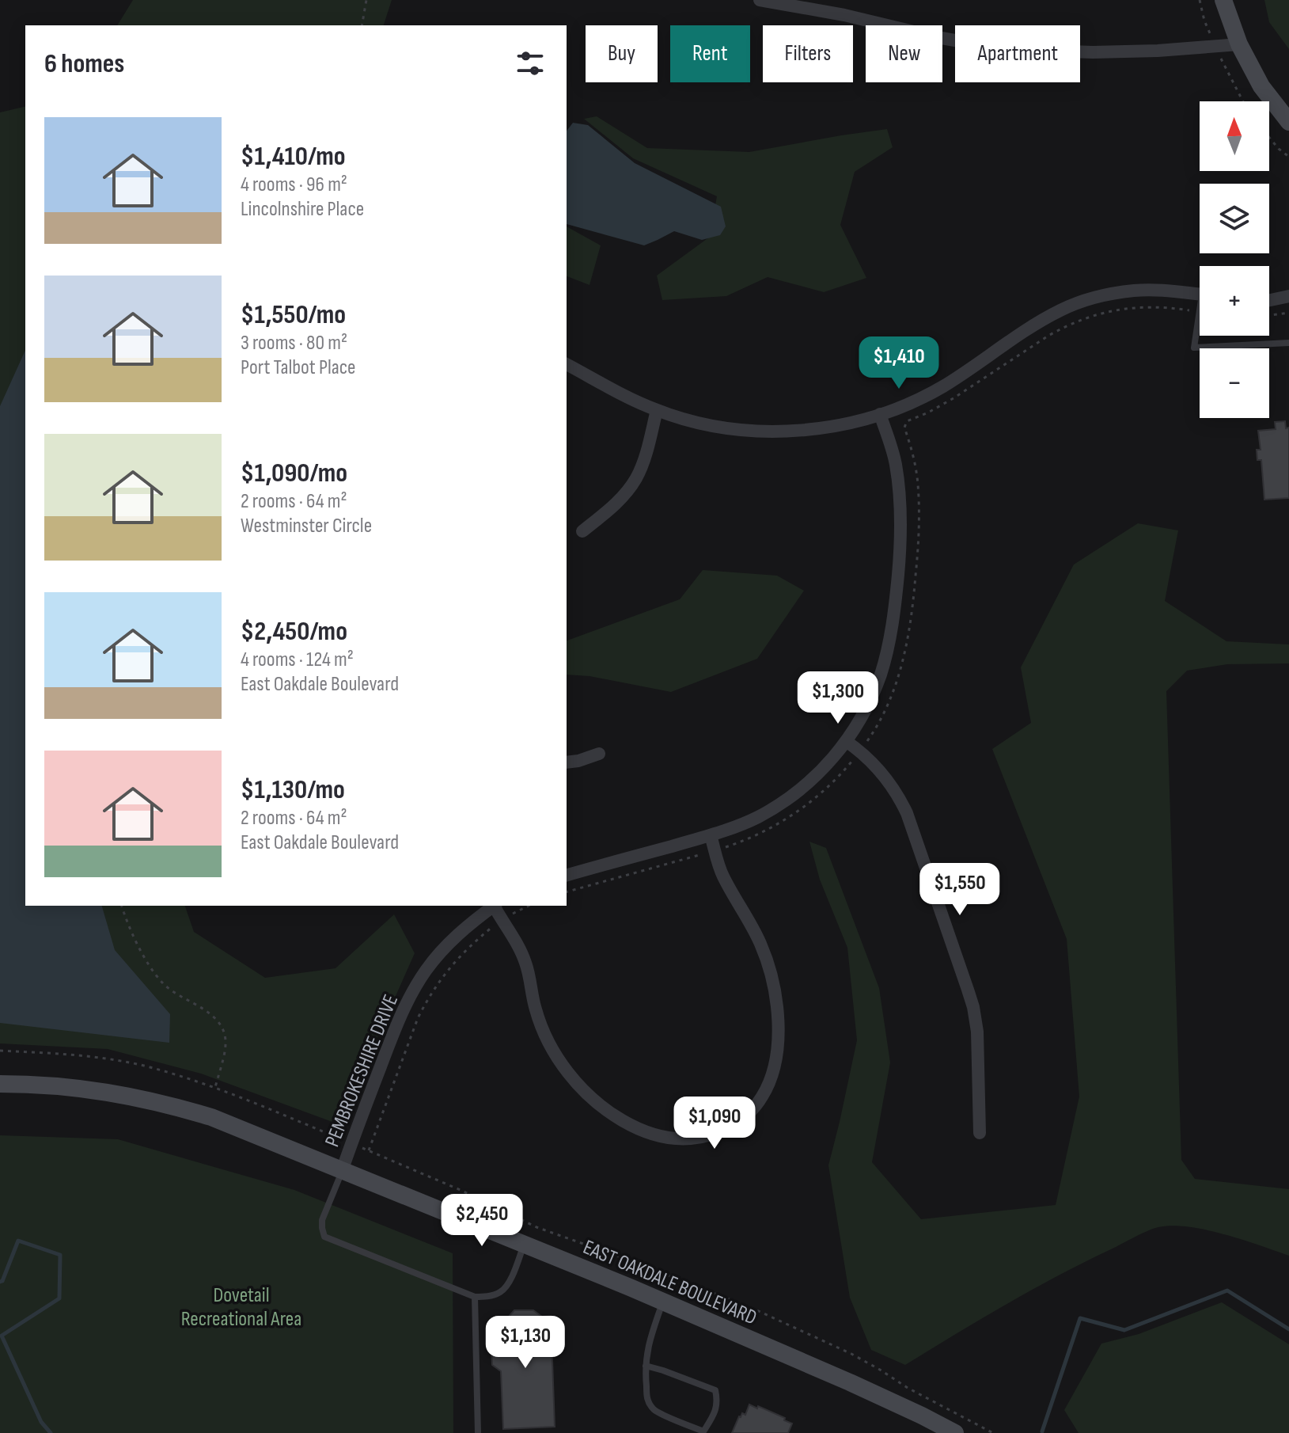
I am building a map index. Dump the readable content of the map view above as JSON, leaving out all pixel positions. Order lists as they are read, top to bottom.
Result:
{
  "streets": {
    "main road": ["EAST OAKDALE BOULEVARD"],
    "street": ["PEMBROKESHIRE DRIVE"]
  },
  "crossings": [
    ["PEMBROKESHIRE DRIVE", "EAST OAKDALE BOULEVARD"]
  ],
  "parks": ["Dovetail Recreational Area"],
  "north": "top",
  "page": {
    "chip": [
      "Buy",
      "Rent",
      "Filters",
      "New",
      "Apartment"
    ],
    "heading": "6 homes",
    "map_buttons": ["+", "−"],
    "list": [
      {
        "name": "$1,410/mo",
        "note": "4 rooms · 96 m² · Lincolnshire Place"
      },
      {
        "name": "$1,550/mo",
        "note": "3 rooms · 80 m² · Port Talbot Place"
      },
      {
        "name": "$1,090/mo",
        "note": "2 rooms · 64 m² · Westminster Circle"
      },
      {
        "name": "$2,450/mo",
        "note": "4 rooms · 124 m² · East Oakdale Boulevard"
      },
      {
        "name": "$1,130/mo",
        "note": "2 rooms · 64 m² · East Oakdale Boulevard"
      }
    ],
    "price": [
      "$1,410",
      "$1,300",
      "$1,550",
      "$1,090",
      "$2,450",
      "$1,130"
    ]
  }
}
